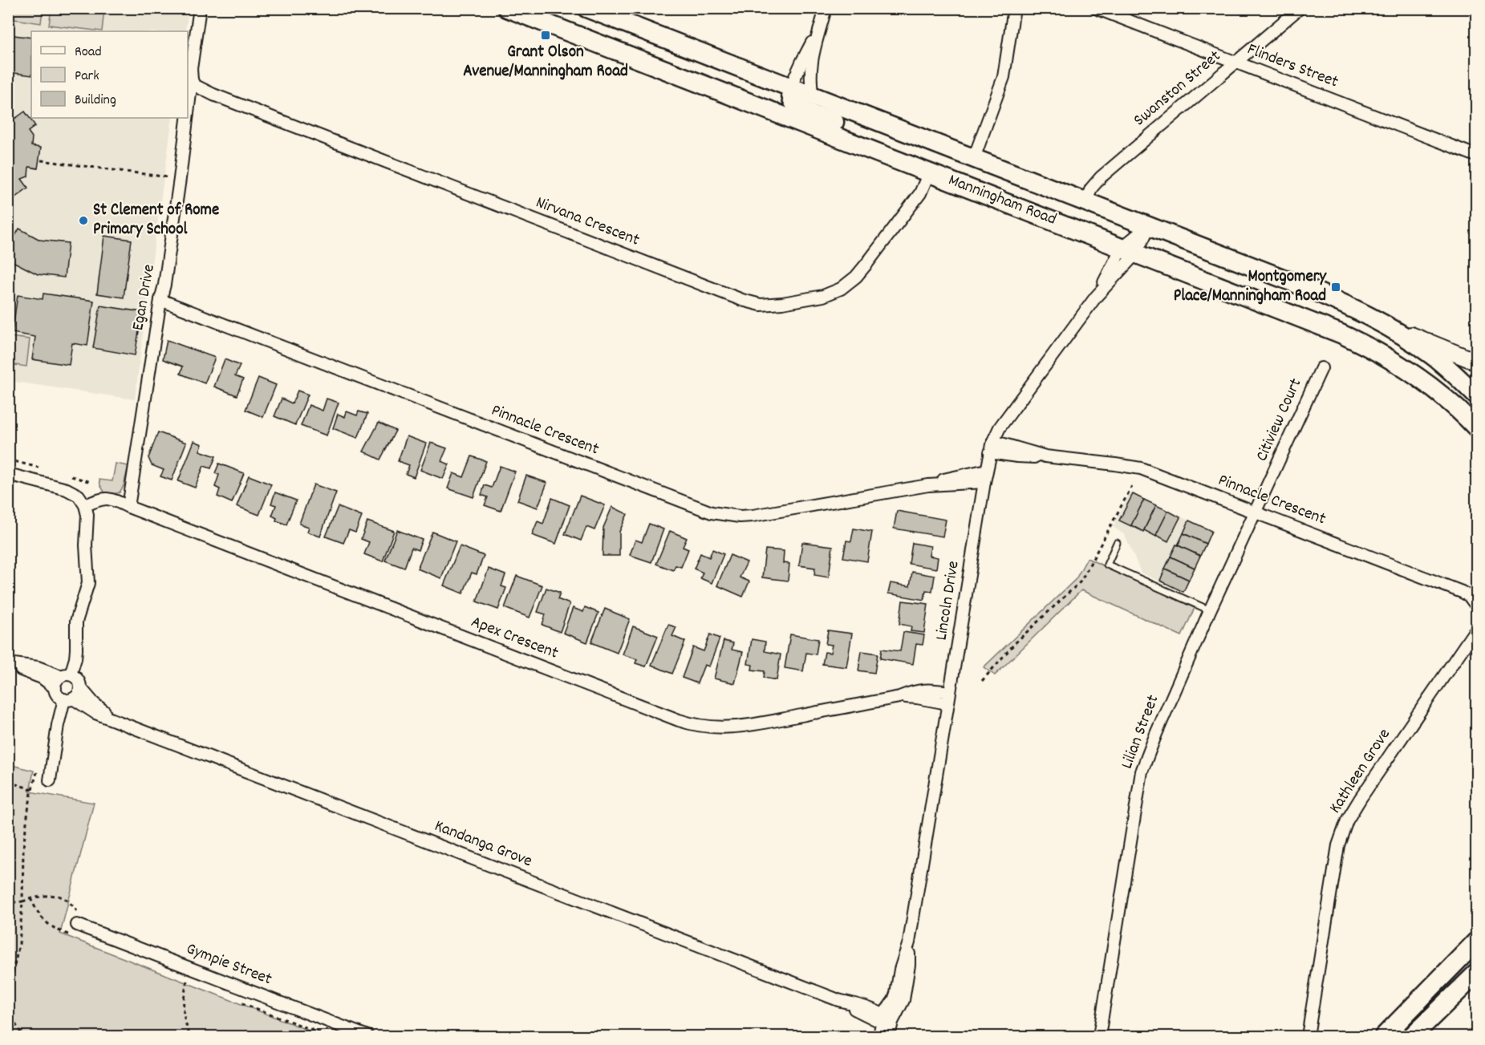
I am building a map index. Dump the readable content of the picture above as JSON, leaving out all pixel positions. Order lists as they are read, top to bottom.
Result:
{
  "streets": {
    "main road": ["Manningham Road"],
    "street": [
      "Flinders Street",
      "Swanston Street",
      "Nirvana Crescent",
      "Egan Drive",
      "Citiview Court",
      "Pinnacle Crescent",
      "Lincoln Drive",
      "Apex Crescent",
      "Lilian Street",
      "Kathleen Grove",
      "Kandanga Grove",
      "Gympie Street"
    ]
  },
  "crossings": [
    ["Flinders Street", "Swanston Street"],
    ["Swanston Street", "Manningham Road"],
    ["Manningham Road", "Nirvana Crescent"],
    ["Manningham Road", "Lincoln Drive"],
    ["Nirvana Crescent", "Egan Drive"],
    ["Egan Drive", "Pinnacle Crescent"],
    ["Egan Drive", "Apex Crescent"],
    ["Citiview Court", "Pinnacle Crescent"],
    ["Citiview Court", "Lilian Street"],
    ["Pinnacle Crescent", "Lincoln Drive"],
    ["Pinnacle Crescent", "Lilian Street"],
    ["Lincoln Drive", "Apex Crescent"],
    ["Lincoln Drive", "Kandanga Grove"]
  ],
  "places": {
    "transit": ["Grant Olson Avenue/Manningham Road", "Montgomery Place/Manningham Road"],
    "other": ["St Clement of Rome Primary School"]
  },
  "legend": ["Road", "Park", "Building"]
}
